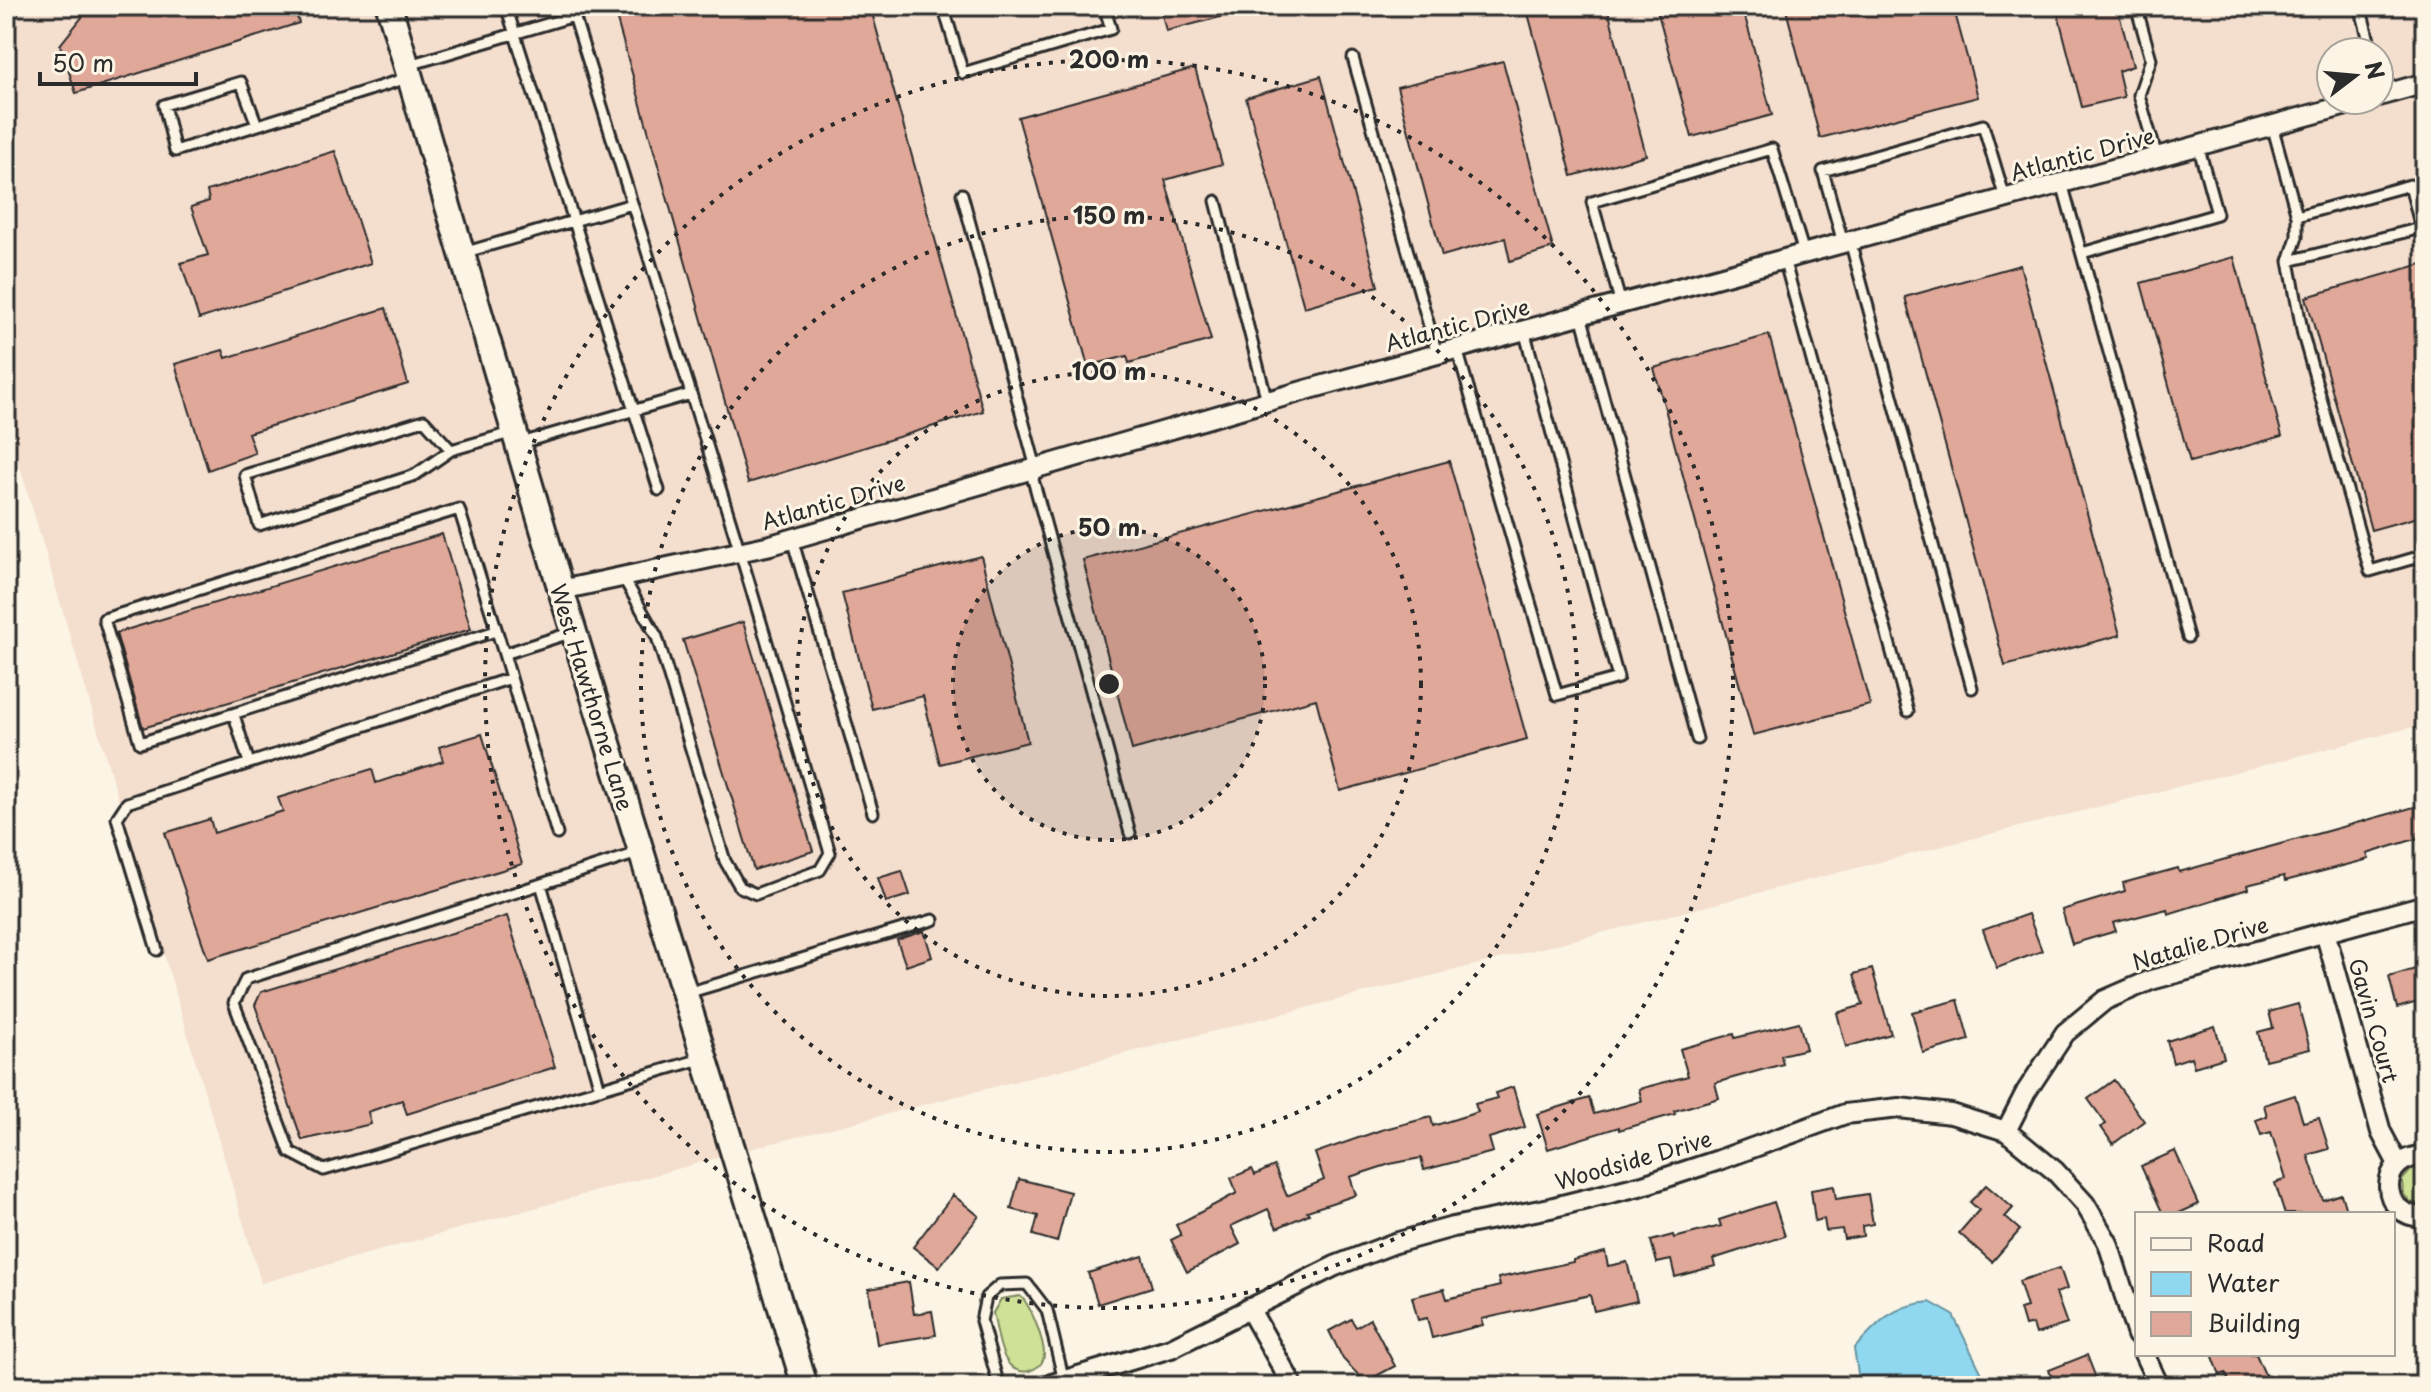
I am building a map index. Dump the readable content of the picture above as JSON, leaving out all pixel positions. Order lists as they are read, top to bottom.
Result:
{
  "streets": {
    "street": [
      "Atlantic Drive",
      "West Hawthorne Lane",
      "Natalie Drive",
      "Gavin Court",
      "Woodside Drive"
    ]
  },
  "crossings": [
    ["Atlantic Drive", "West Hawthorne Lane"],
    ["Natalie Drive", "Gavin Court"],
    ["Natalie Drive", "Woodside Drive"]
  ],
  "legend": ["Road", "Water", "Building"],
  "scale_bar": "50 m",
  "north": "right",
  "rings": [
    "200 m",
    "150 m",
    "100 m",
    "50 m"
  ]
}
